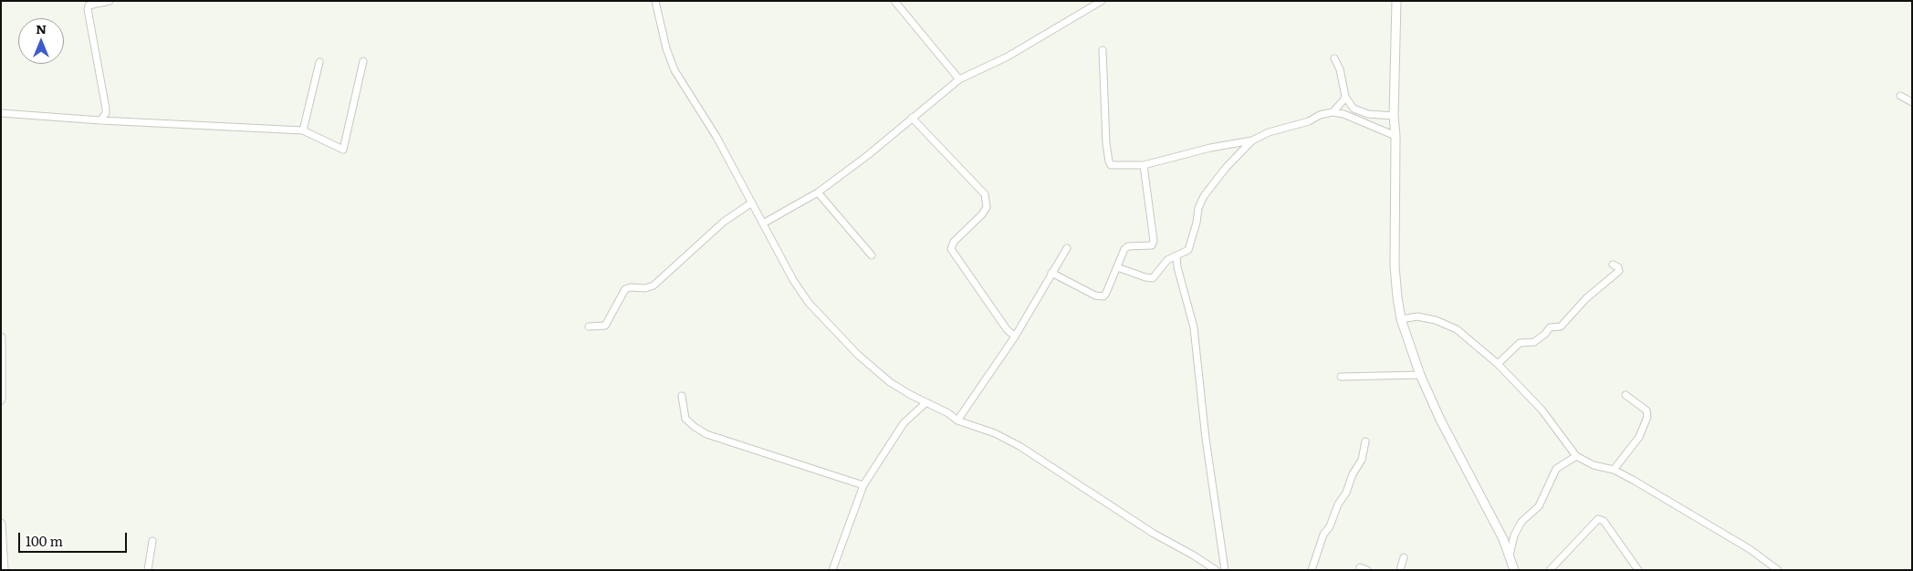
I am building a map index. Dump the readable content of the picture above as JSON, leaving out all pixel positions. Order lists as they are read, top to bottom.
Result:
{
  "scale_bar": "100 m",
  "north": "top"
}
